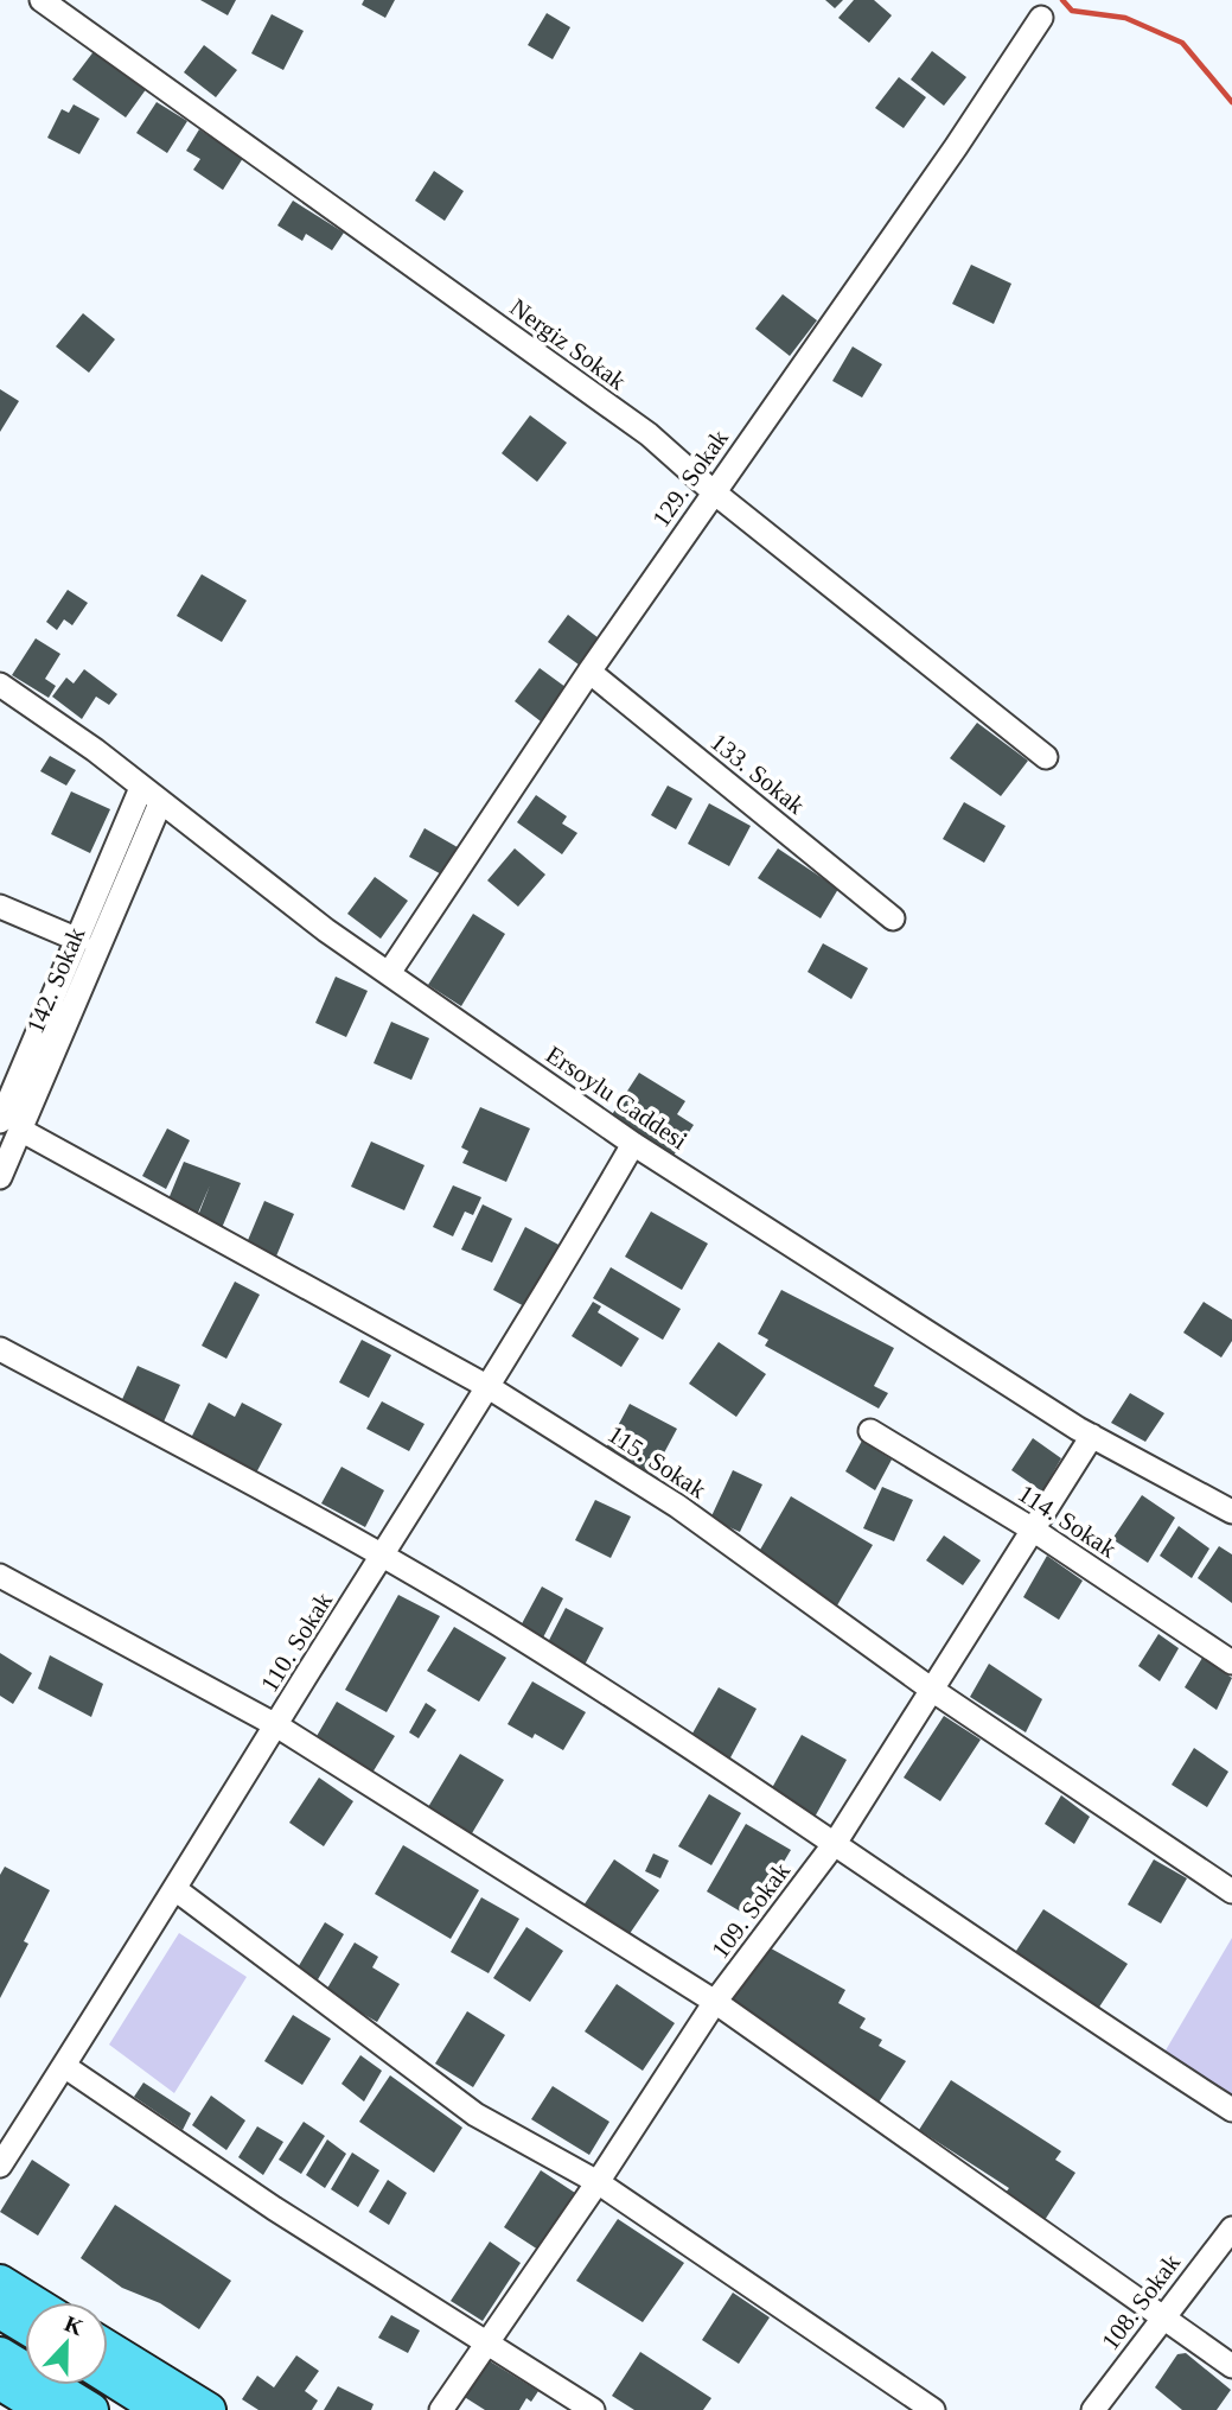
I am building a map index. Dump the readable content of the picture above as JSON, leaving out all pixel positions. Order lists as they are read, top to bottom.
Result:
{
  "streets": {
    "street": [
      "Nergiz Sokak",
      "129. Sokak",
      "133. Sokak",
      "142. Sokak",
      "Ersoylu Caddesi",
      "115. Sokak",
      "114. Sokak",
      "110. Sokak",
      "109. Sokak",
      "108. Sokak"
    ]
  },
  "crossings": [
    ["Nergiz Sokak", "129. Sokak"],
    ["129. Sokak", "133. Sokak"],
    ["129. Sokak", "Ersoylu Caddesi"],
    ["142. Sokak", "Ersoylu Caddesi"],
    ["142. Sokak", "115. Sokak"],
    ["Ersoylu Caddesi", "110. Sokak"],
    ["Ersoylu Caddesi", "109. Sokak"],
    ["115. Sokak", "110. Sokak"],
    ["115. Sokak", "109. Sokak"],
    ["114. Sokak", "109. Sokak"]
  ],
  "north": "top"
}
